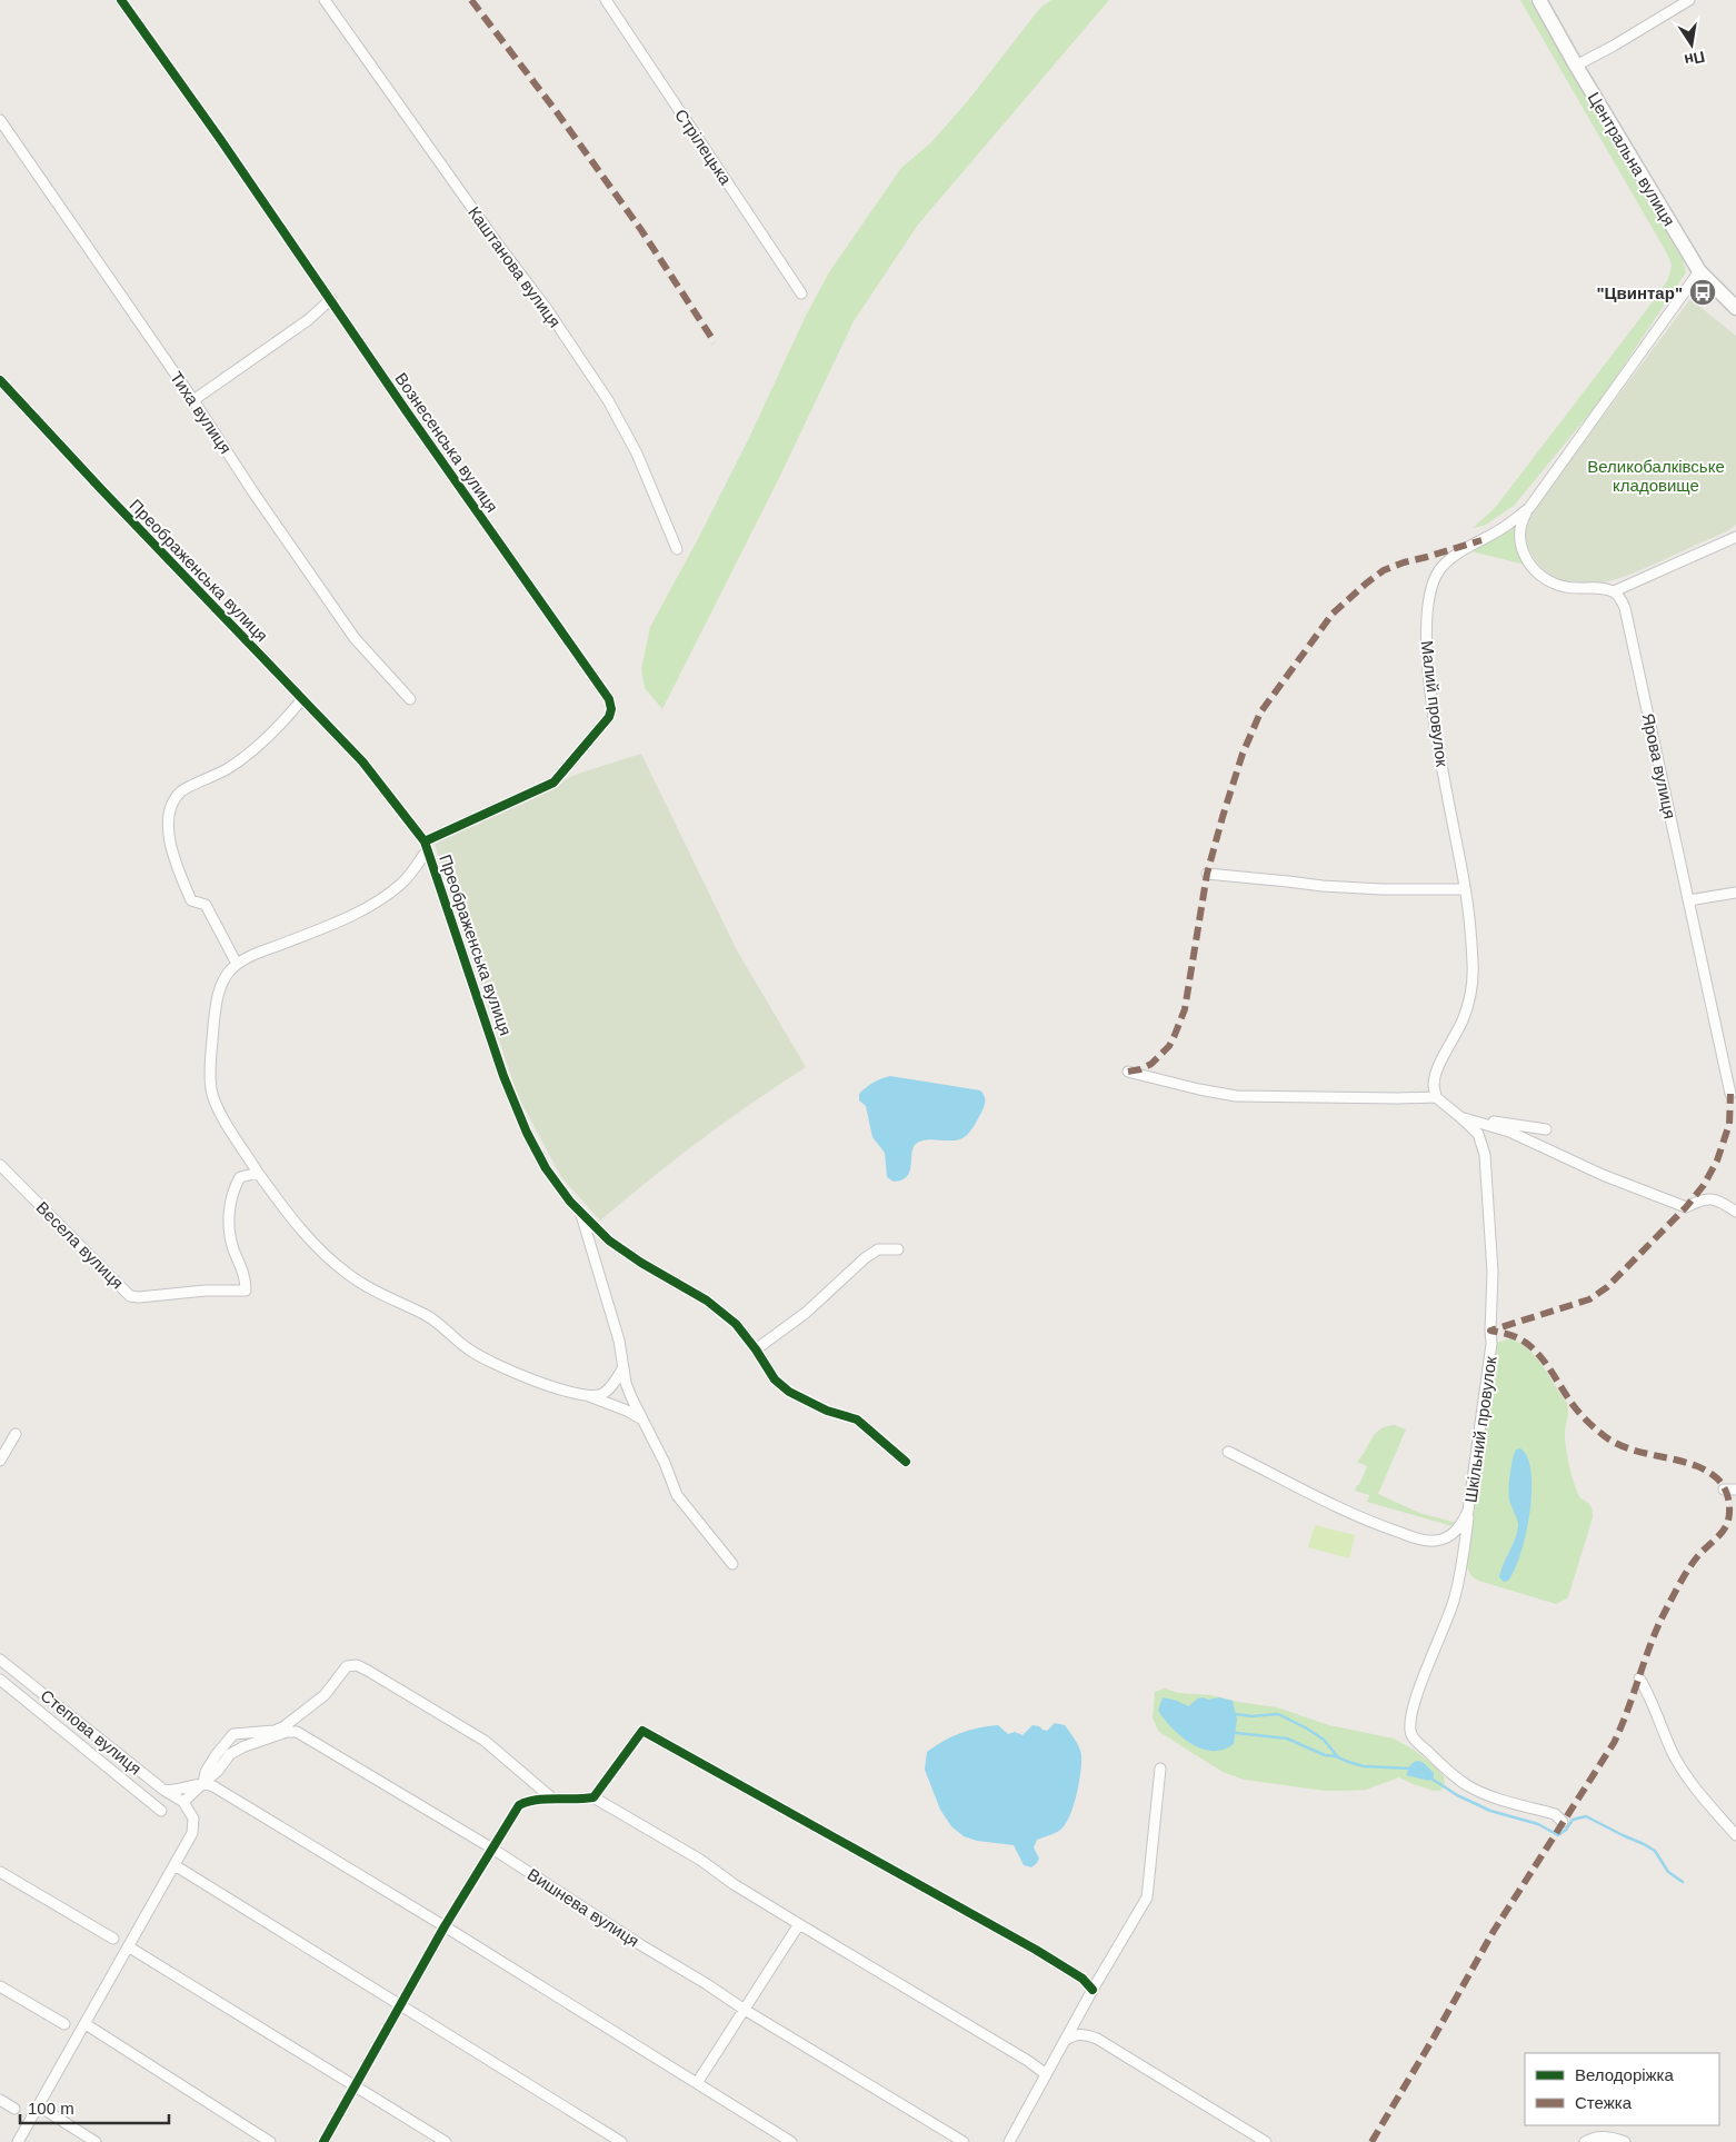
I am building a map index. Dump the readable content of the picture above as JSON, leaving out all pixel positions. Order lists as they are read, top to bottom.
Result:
{
  "streets": {
    "street": [
      "Стрілецька",
      "Центральна вулиця",
      "Каштанова вулиця",
      "Тиха вулиця",
      "Вознесенська вулиця",
      "Преображенська вулиця",
      "Малий провулок",
      "Ярова вулиця",
      "Весела вулиця",
      "Шкільний провулок",
      "Степова вулиця",
      "Вишнева вулиця"
    ]
  },
  "crossings": [
    ["Центральна вулиця", "Малий провулок"],
    ["Вознесенська вулиця", "Преображенська вулиця"],
    ["Малий провулок", "Шкільний провулок"],
    ["Степова вулиця", "Вишнева вулиця"]
  ],
  "parks": ["Великобалківське кладовище"],
  "places": {
    "bus stop": ["\"Цвинтар\""]
  },
  "legend": ["Велодоріжка", "Стежка"],
  "scale_bar": "100 m",
  "north": "bottom"
}
